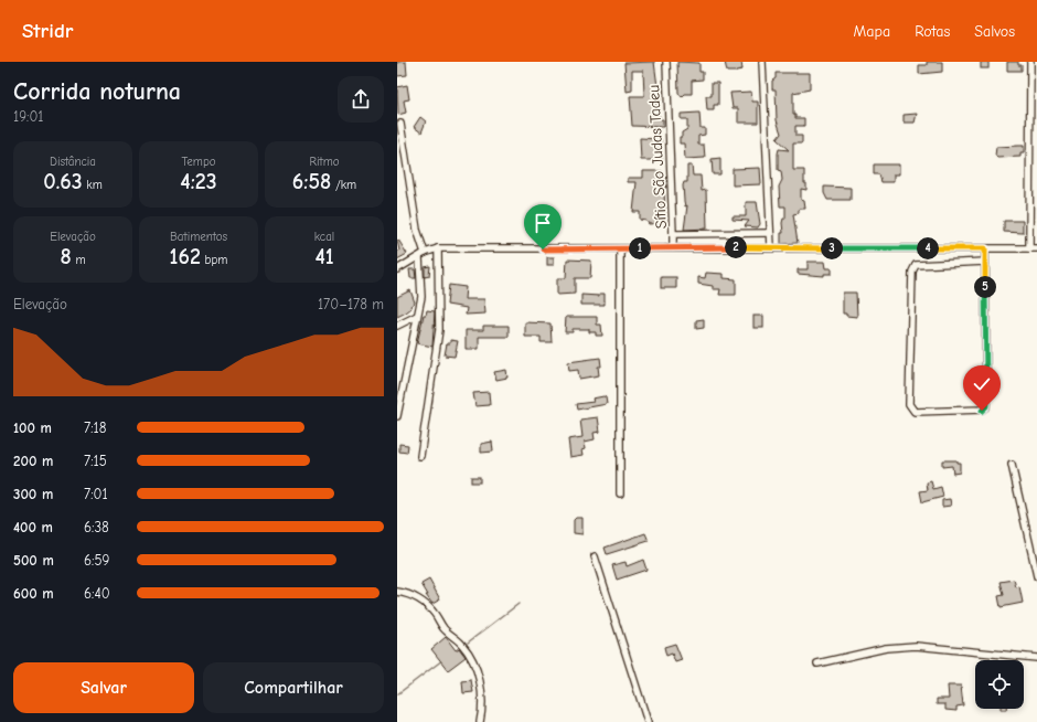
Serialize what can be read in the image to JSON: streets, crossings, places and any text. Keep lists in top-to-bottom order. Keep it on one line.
{"streets":{"street":["Sítio São Judas Tadeu"]},"page":{"header":"Stridr","nav":["Mapa","Rotas","Salvos"],"heading":["Corrida noturna","19:01"],"stats":[["Distância","0.63 km"],["Tempo","4:23"],["Ritmo","6:58 /km"],["Elevação","8 m"],["Batimentos","162 bpm"],["kcal","41"]],"pins":["2","1","3","4","5"],"chart":["Elevação","170–178 m"],"list":[{"name":"100 m","note":"7:18"},{"name":"200 m","note":"7:15"},{"name":"300 m","note":"7:01"},{"name":"400 m","note":"6:38"},{"name":"500 m","note":"6:59"},{"name":"600 m","note":"6:40"}],"buttons":["Salvar","Compartilhar"]}}
